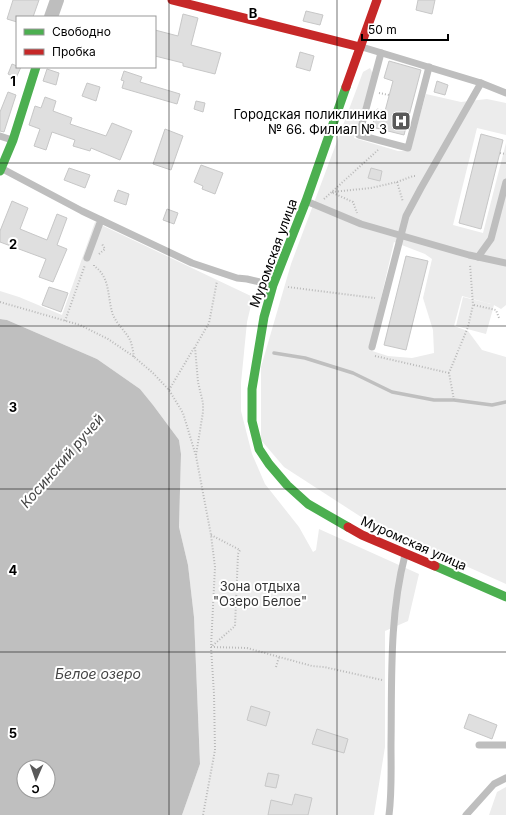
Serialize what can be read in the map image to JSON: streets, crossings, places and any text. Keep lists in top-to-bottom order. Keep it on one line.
{"streets":{"street":["Муромская улица"]},"water":["Косинский ручей","Белое озеро"],"parks":["Зона отдыха \"Озеро Белое\""],"places":{"hospital":["Городская поликлиника № 66. Филиал № 3"]},"legend":["Свободно","Пробка"],"scale_bar":"50 m","north":"bottom","grid":{"columns":["B"],"rows":["1","2","3","4","5"]}}
